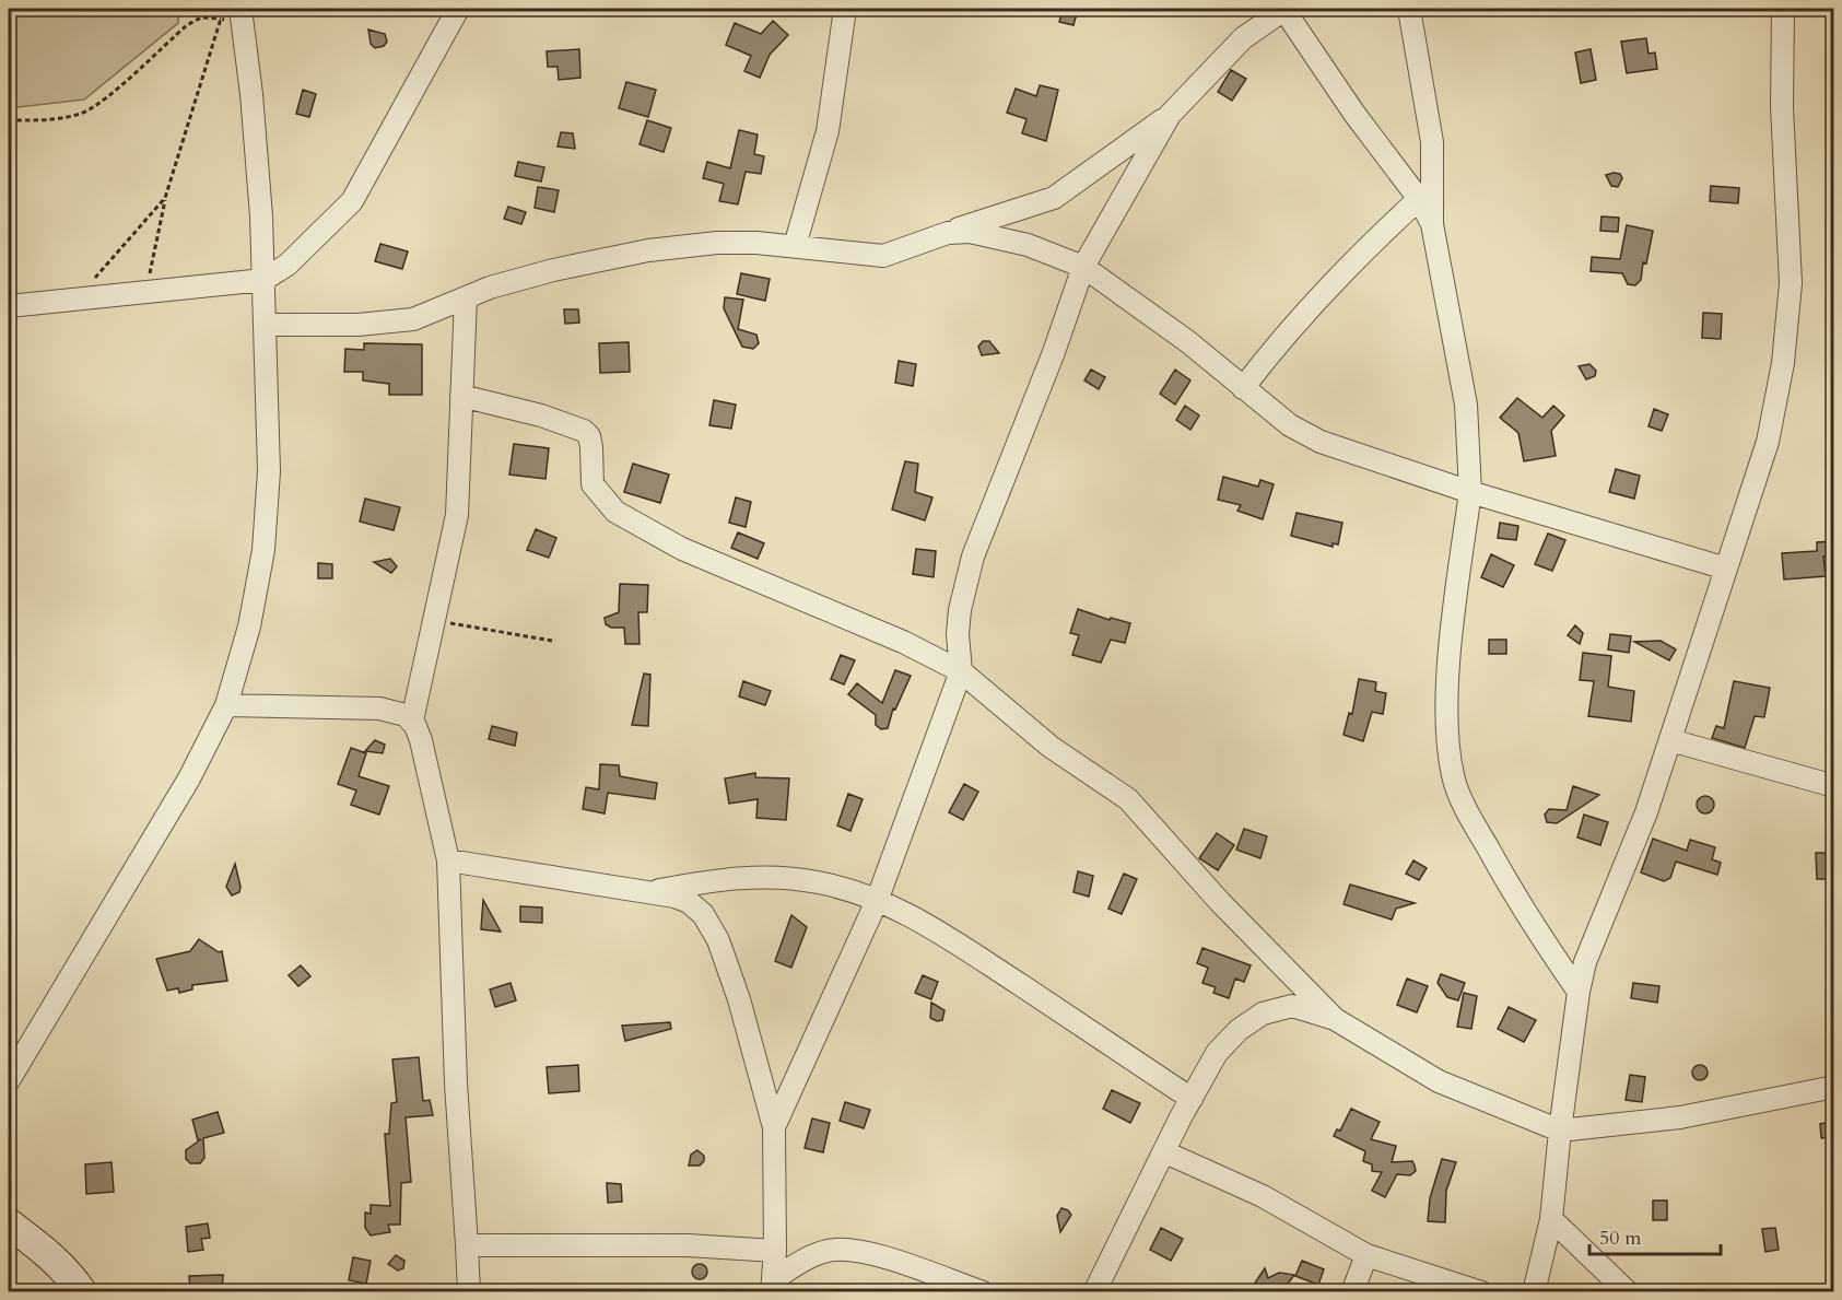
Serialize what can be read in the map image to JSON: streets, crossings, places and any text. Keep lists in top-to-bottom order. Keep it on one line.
{"scale_bar":"50 m"}
